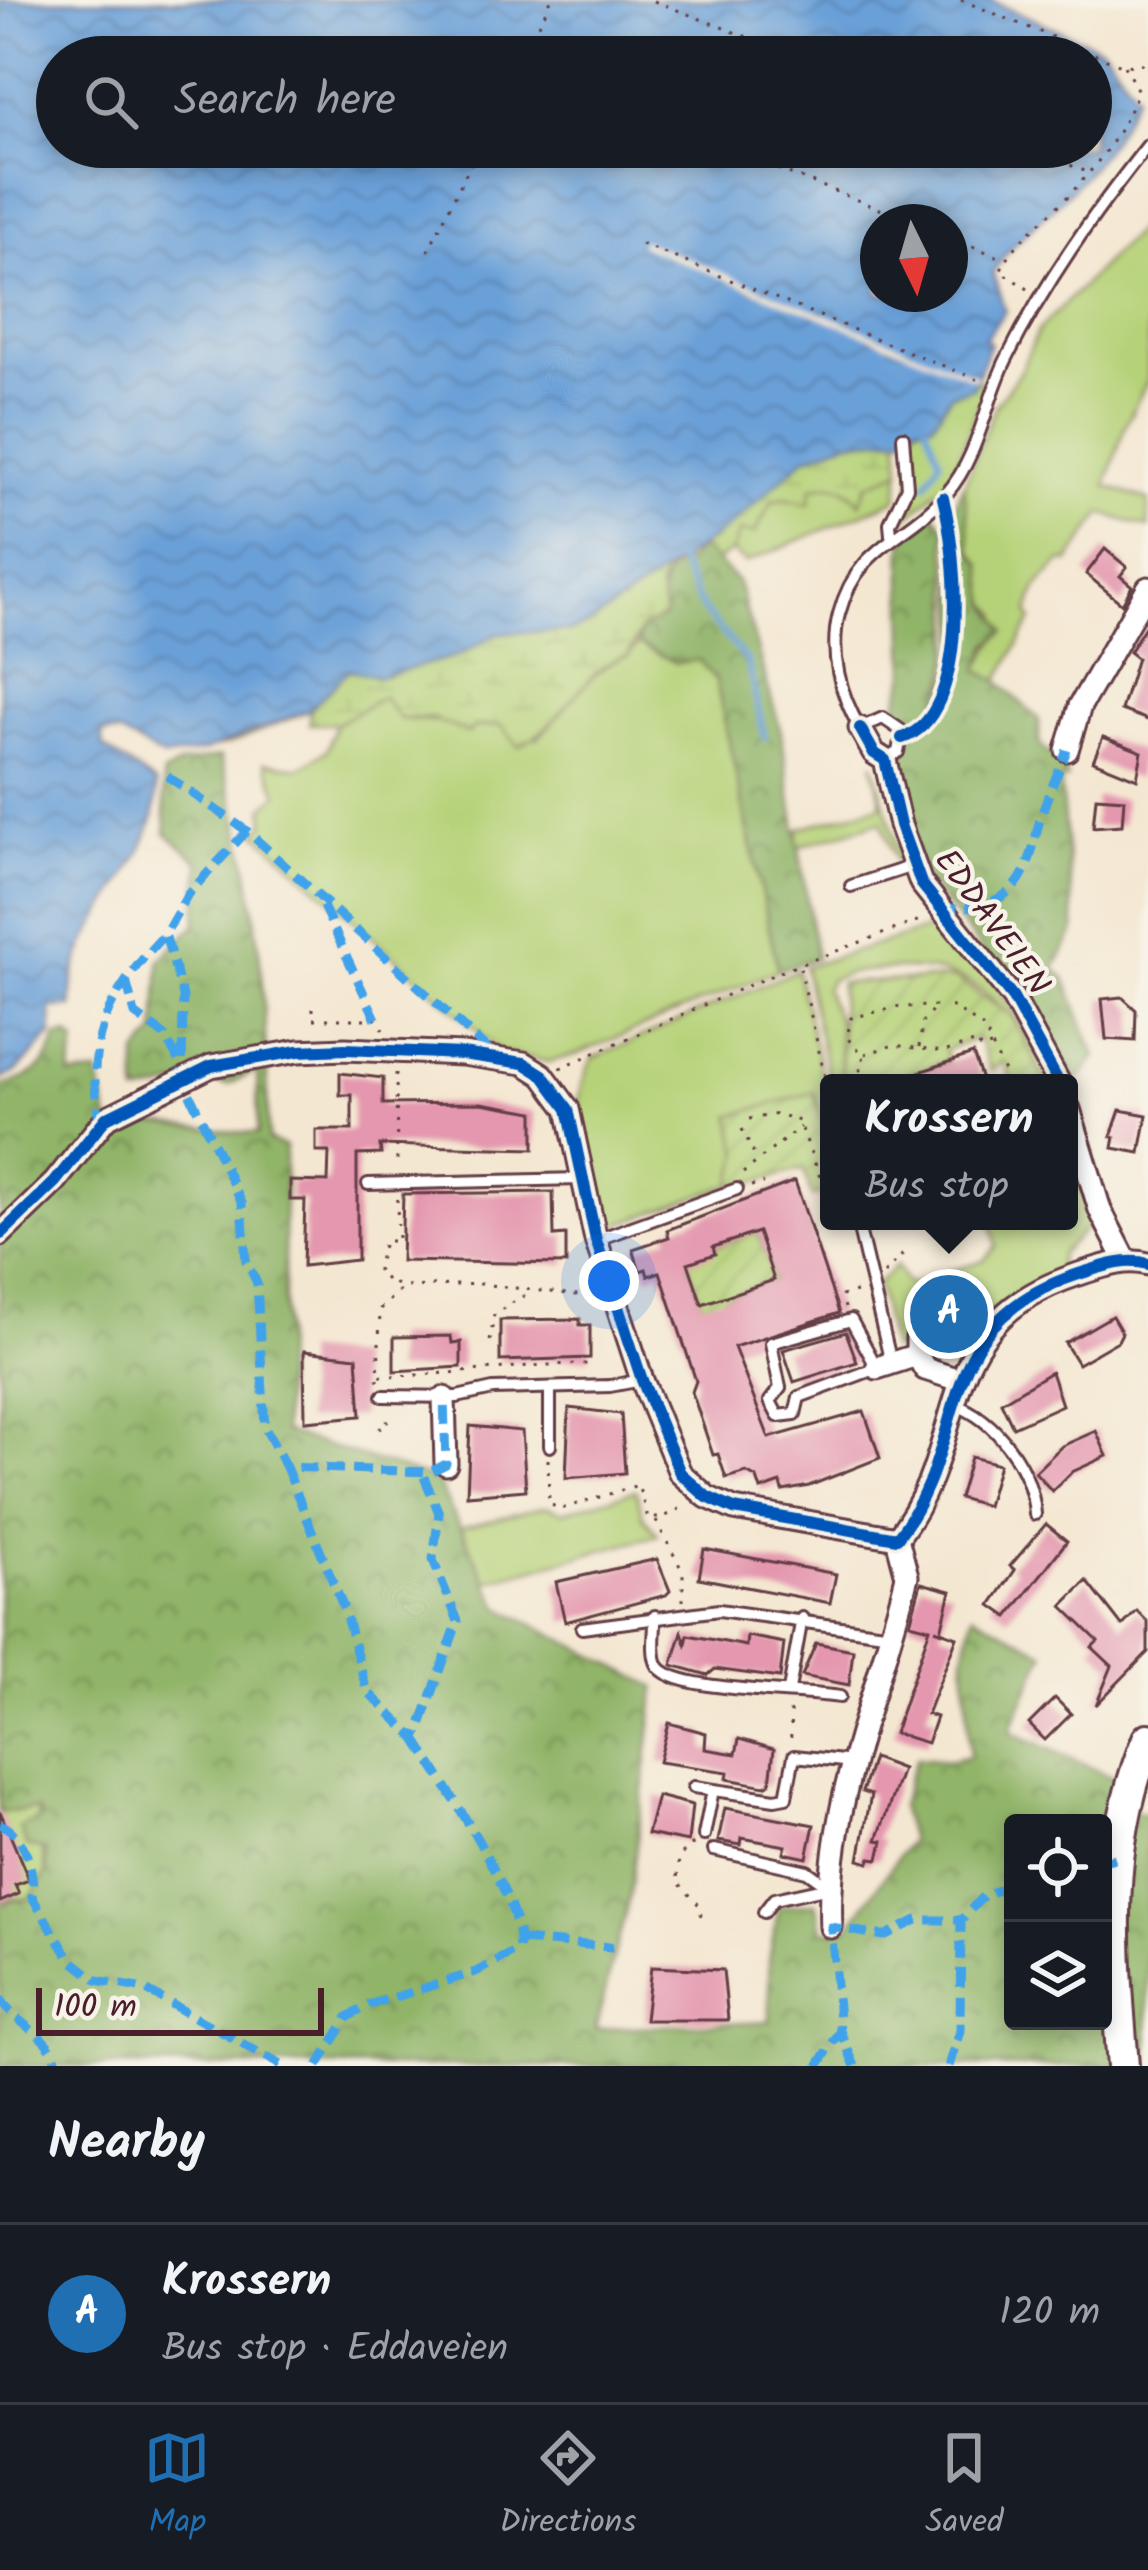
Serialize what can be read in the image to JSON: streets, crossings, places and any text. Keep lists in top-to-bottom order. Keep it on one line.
{"streets":{"street":["EDDAVEIEN"]},"scale_bar":"100 m","north":"bottom","page":{"search":"Search here","popup":["Krossern","Bus stop"],"pins":"A","scale":"100 m","heading":"Nearby","list":[{"mark":"A","name":"Krossern","note":"Bus stop · Eddaveien","value":"120 m"}],"nav":["Map","Directions","Saved"]}}
